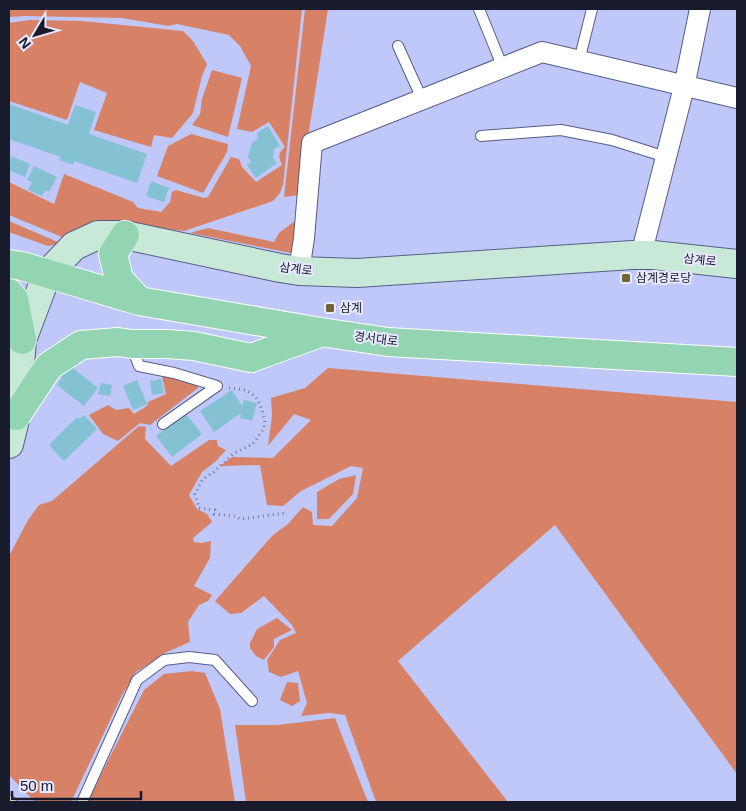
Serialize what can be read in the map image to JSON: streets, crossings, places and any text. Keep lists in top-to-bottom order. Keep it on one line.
{"streets":{"main road":["경서대로"],"street":["삼계로"]},"crossings":[["삼계로","경서대로"]],"places":{"transit":["삼계경로당","삼계"]},"scale_bar":"50 m","north":"bottom left"}
